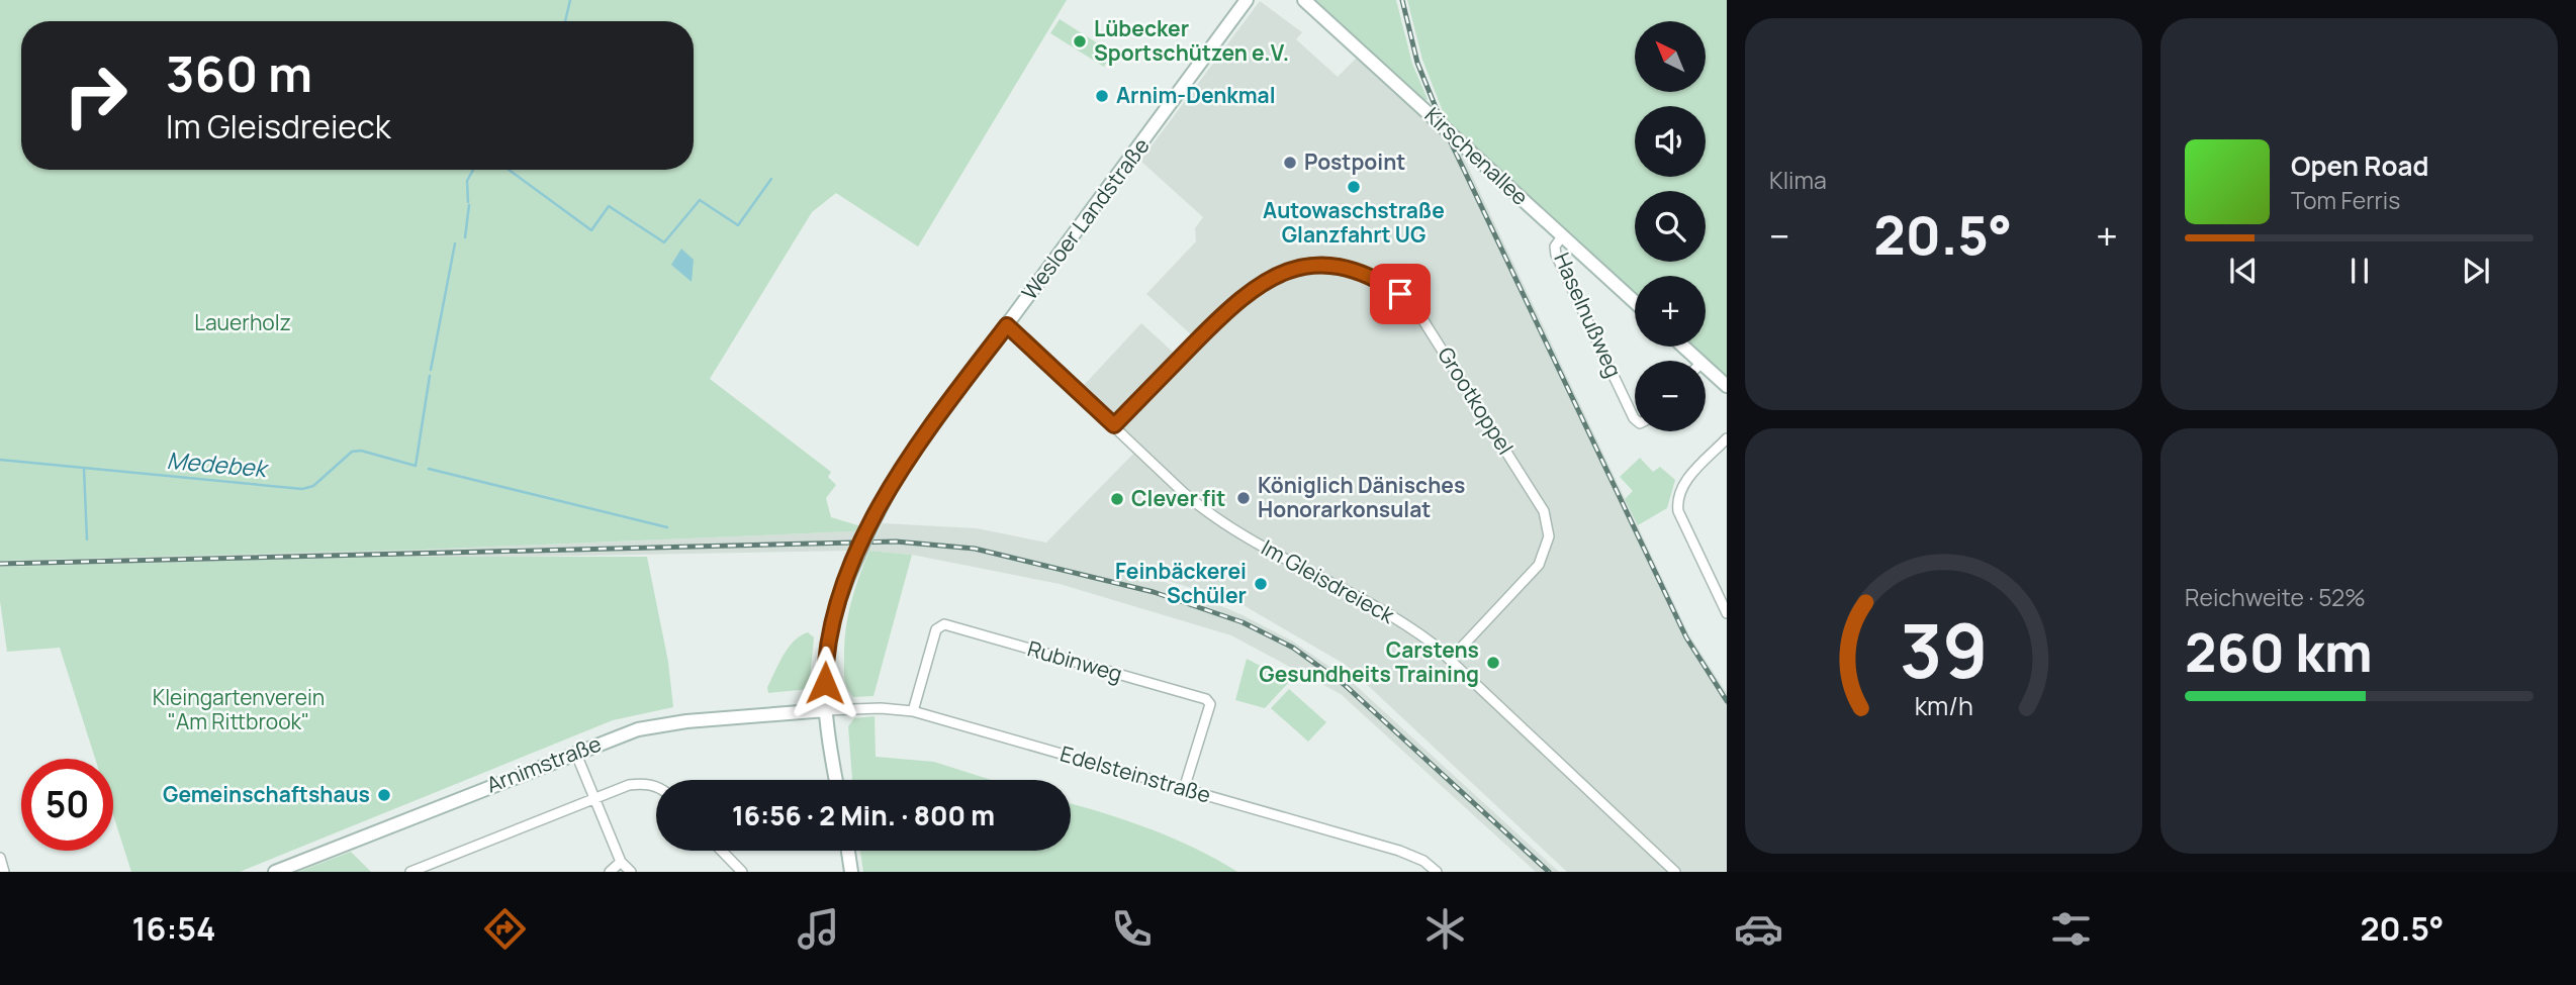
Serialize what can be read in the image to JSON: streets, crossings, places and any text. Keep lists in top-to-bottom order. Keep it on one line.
{"streets":{"main road":["Kirschenallee","Wesloer Landstraße","Arnimstraße"],"street":["Haselnußweg","Grootkoppel","Im Gleisdreieck","Rubinweg","Edelsteinstraße"]},"crossings":[["Kirschenallee","Haselnußweg"],["Wesloer Landstraße","Im Gleisdreieck"],["Wesloer Landstraße","Arnimstraße"],["Wesloer Landstraße","Edelsteinstraße"],["Grootkoppel","Im Gleisdreieck"],["Rubinweg","Edelsteinstraße"],["Arnimstraße","Edelsteinstraße"]],"water":["Medebek"],"parks":["Lauerholz","Kleingartenverein \"Am Rittbrook\""],"places":["Lübecker Sportschützen e.V.","Arnim-Denkmal","Postpoint","Autowaschstraße Glanzfahrt UG","Königlich Dänisches Honorarkonsulat","Clever fit","Feinbäckerei Schüler","Carstens Gesundheits Training","Gemeinschaftshaus"],"north":"top left","page":{"tile":["Klima",["Reichweite · 52%","260 km"]],"map_buttons":["+","−"],"turn":["360 m","Im Gleisdreieck"],"song":["Open Road","Tom Ferris"],"heat":["−","20.5°","+"],"limit":"50","trip":"16:56 · 2 Min. · 800 m","tabs":["16:54","20.5°"],"gauge":["39","km/h"]}}
